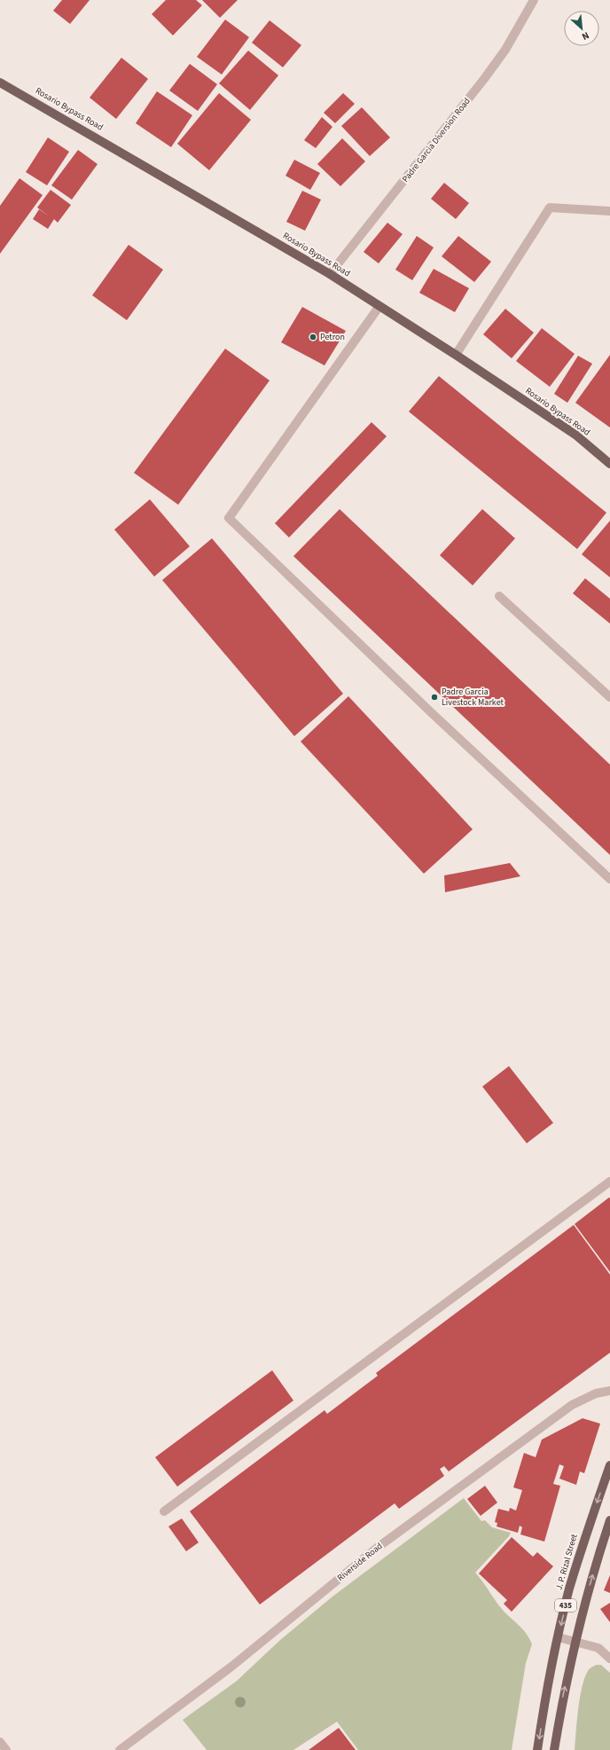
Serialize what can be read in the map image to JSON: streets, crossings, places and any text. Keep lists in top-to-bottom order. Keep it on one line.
{"streets":{"main road":["Rosario Bypass Road","J. P. Rizal Street","435"],"street":["Padre Garcia Diversion Road","Riverside Road"]},"crossings":[["Rosario Bypass Road","Padre Garcia Diversion Road"]],"places":["Petron","Padre Garcia Livestock Market"],"north":"bottom right"}
